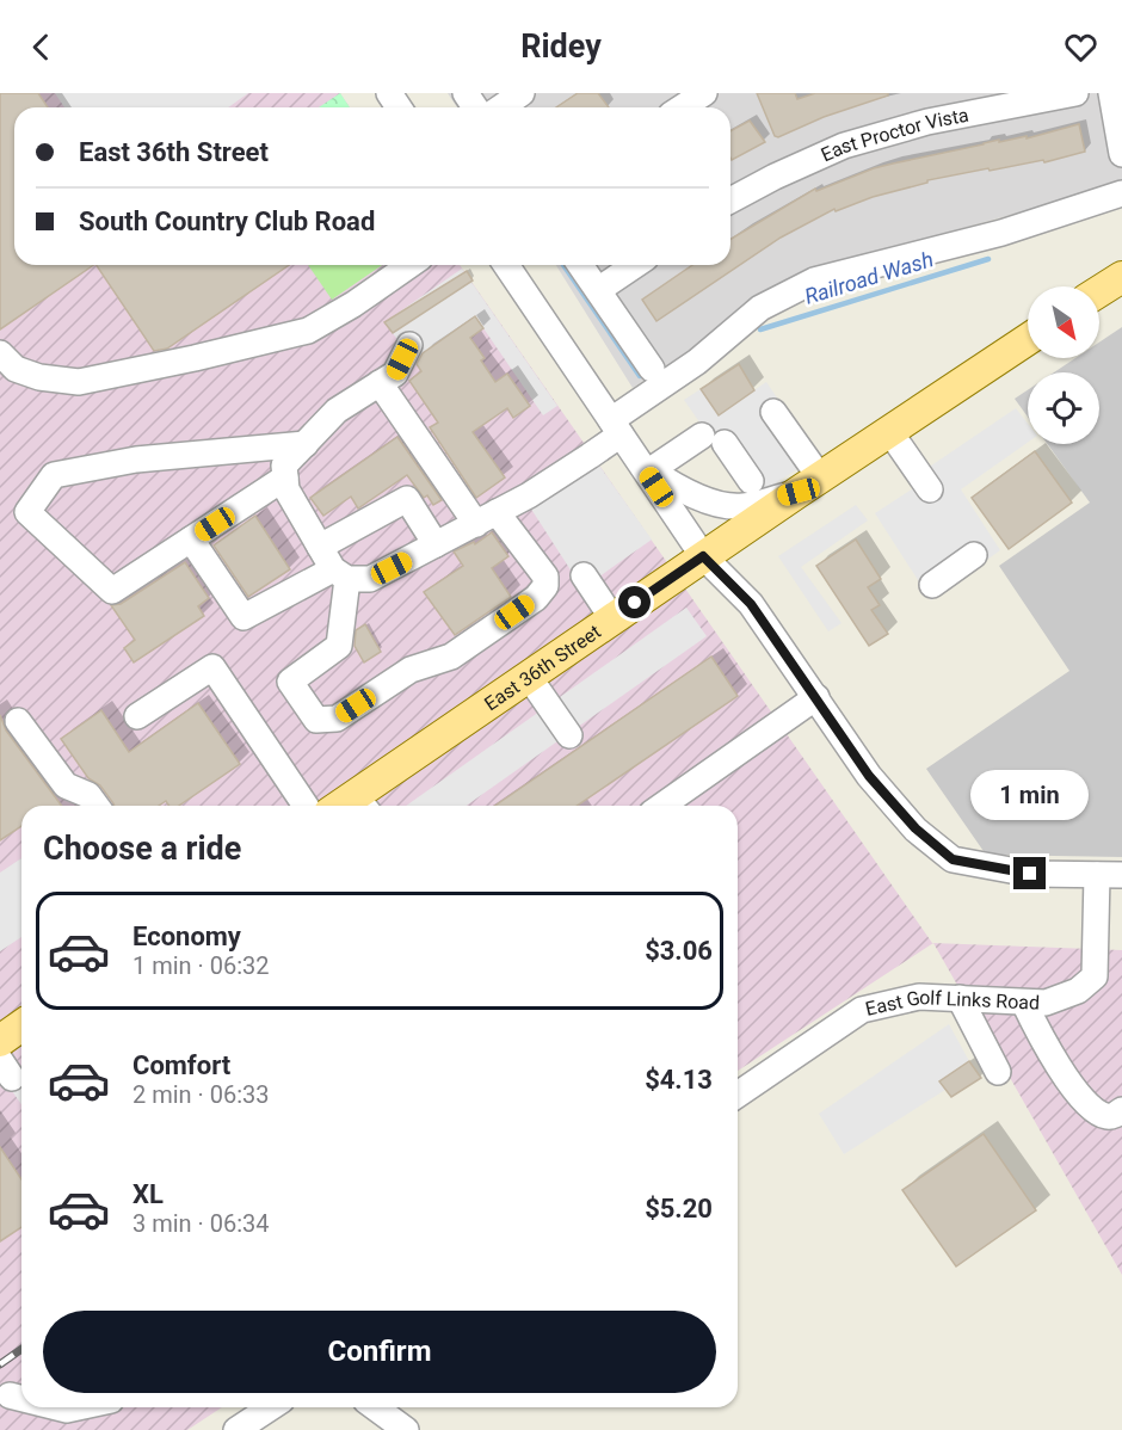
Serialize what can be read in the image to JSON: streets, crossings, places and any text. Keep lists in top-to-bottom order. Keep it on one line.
{"streets":{"main road":["East 36th Street"],"street":["East Proctor Vista","East Golf Links Road"]},"water":["Railroad Wash"],"north":"bottom right","page":{"header":"Ridey","banner":["East 36th Street","South Country Club Road"],"bubble":"1 min","heading":"Choose a ride","list":[{"name":"Economy","note":"1 min · 06:32","value":"$3.06"},{"name":"Comfort","note":"2 min · 06:33","value":"$4.13"},{"name":"XL","note":"3 min · 06:34","value":"$5.20"}],"buttons":"Confirm"}}
